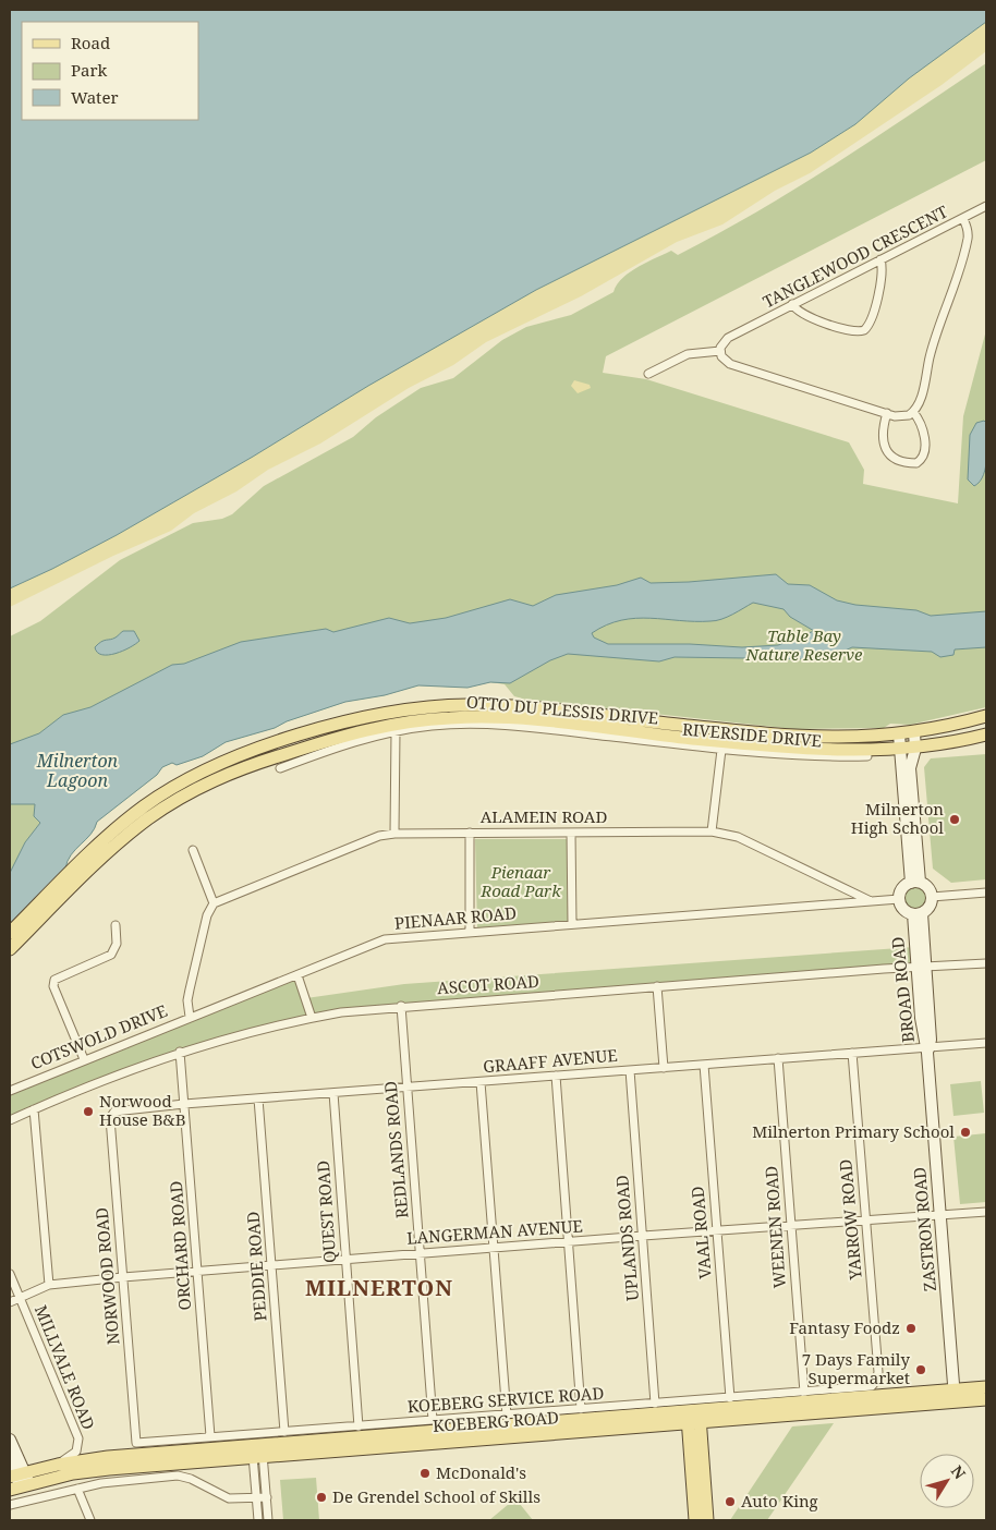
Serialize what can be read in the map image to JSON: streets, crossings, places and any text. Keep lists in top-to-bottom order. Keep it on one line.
{"streets":{"main road":["OTTO DU PLESSIS DRIVE","KOEBERG ROAD"],"street":["TANGLEWOOD CRESCENT","RIVERSIDE DRIVE","ALAMEIN ROAD","PIENAAR ROAD","ASCOT ROAD","BROAD ROAD","COTSWOLD DRIVE","GRAAFF AVENUE","REDLANDS ROAD","QUEST ROAD","YARROW ROAD","WEENEN ROAD","ZASTRON ROAD","LANGERMAN AVENUE","VAAL ROAD","UPLANDS ROAD","ORCHARD ROAD","PEDDIE ROAD","NORWOOD ROAD","MILLVALE ROAD","KOEBERG SERVICE ROAD"]},"crossings":[["ALAMEIN ROAD","PIENAAR ROAD"],["ALAMEIN ROAD","COTSWOLD DRIVE"],["PIENAAR ROAD","BROAD ROAD"],["PIENAAR ROAD","COTSWOLD DRIVE"],["ASCOT ROAD","BROAD ROAD"],["ASCOT ROAD","REDLANDS ROAD"],["ASCOT ROAD","ORCHARD ROAD"],["BROAD ROAD","GRAAFF AVENUE"],["BROAD ROAD","ZASTRON ROAD"],["GRAAFF AVENUE","REDLANDS ROAD"],["GRAAFF AVENUE","QUEST ROAD"],["GRAAFF AVENUE","YARROW ROAD"],["GRAAFF AVENUE","WEENEN ROAD"],["GRAAFF AVENUE","ZASTRON ROAD"],["GRAAFF AVENUE","VAAL ROAD"],["GRAAFF AVENUE","UPLANDS ROAD"],["GRAAFF AVENUE","ORCHARD ROAD"],["GRAAFF AVENUE","PEDDIE ROAD"],["GRAAFF AVENUE","NORWOOD ROAD"],["REDLANDS ROAD","LANGERMAN AVENUE"],["REDLANDS ROAD","KOEBERG SERVICE ROAD"],["QUEST ROAD","LANGERMAN AVENUE"],["QUEST ROAD","KOEBERG SERVICE ROAD"],["YARROW ROAD","LANGERMAN AVENUE"],["YARROW ROAD","KOEBERG SERVICE ROAD"],["WEENEN ROAD","LANGERMAN AVENUE"],["WEENEN ROAD","KOEBERG SERVICE ROAD"],["ZASTRON ROAD","LANGERMAN AVENUE"],["ZASTRON ROAD","KOEBERG ROAD"],["LANGERMAN AVENUE","VAAL ROAD"],["LANGERMAN AVENUE","UPLANDS ROAD"],["LANGERMAN AVENUE","ORCHARD ROAD"],["LANGERMAN AVENUE","PEDDIE ROAD"],["LANGERMAN AVENUE","NORWOOD ROAD"],["LANGERMAN AVENUE","MILLVALE ROAD"],["VAAL ROAD","KOEBERG SERVICE ROAD"],["UPLANDS ROAD","KOEBERG SERVICE ROAD"],["ORCHARD ROAD","KOEBERG SERVICE ROAD"],["PEDDIE ROAD","KOEBERG SERVICE ROAD"],["NORWOOD ROAD","KOEBERG SERVICE ROAD"],["MILLVALE ROAD","KOEBERG ROAD"]],"districts":["MILNERTON"],"water":["Milnerton Lagoon"],"parks":["Table Bay Nature Reserve","Pienaar Road Park"],"places":["Milnerton High School","Norwood House B&B","Milnerton Primary School","Fantasy Foodz","7 Days Family Supermarket","McDonald's","De Grendel School of Skills","Auto King"],"legend":["Road","Park","Water"],"north":"top right"}
